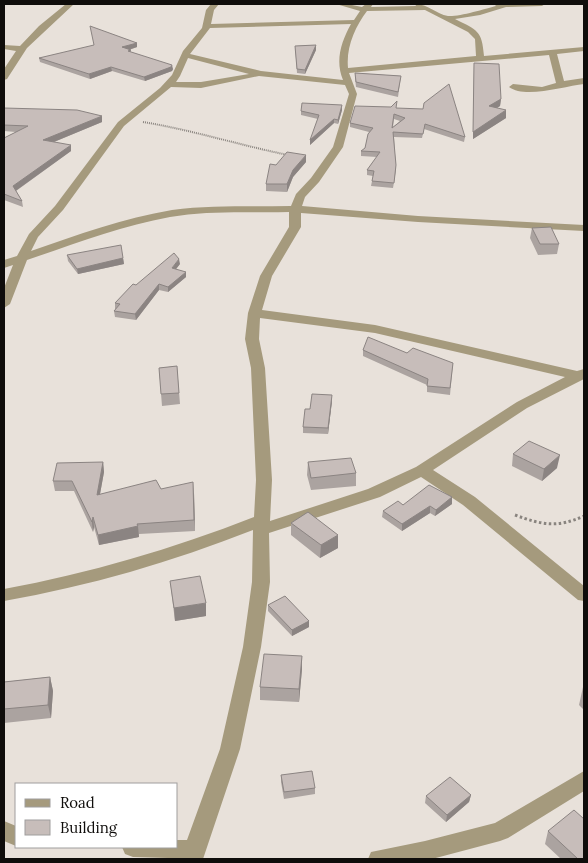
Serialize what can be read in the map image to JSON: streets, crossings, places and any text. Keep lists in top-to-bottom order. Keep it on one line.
{"legend":["Road","Building"]}
